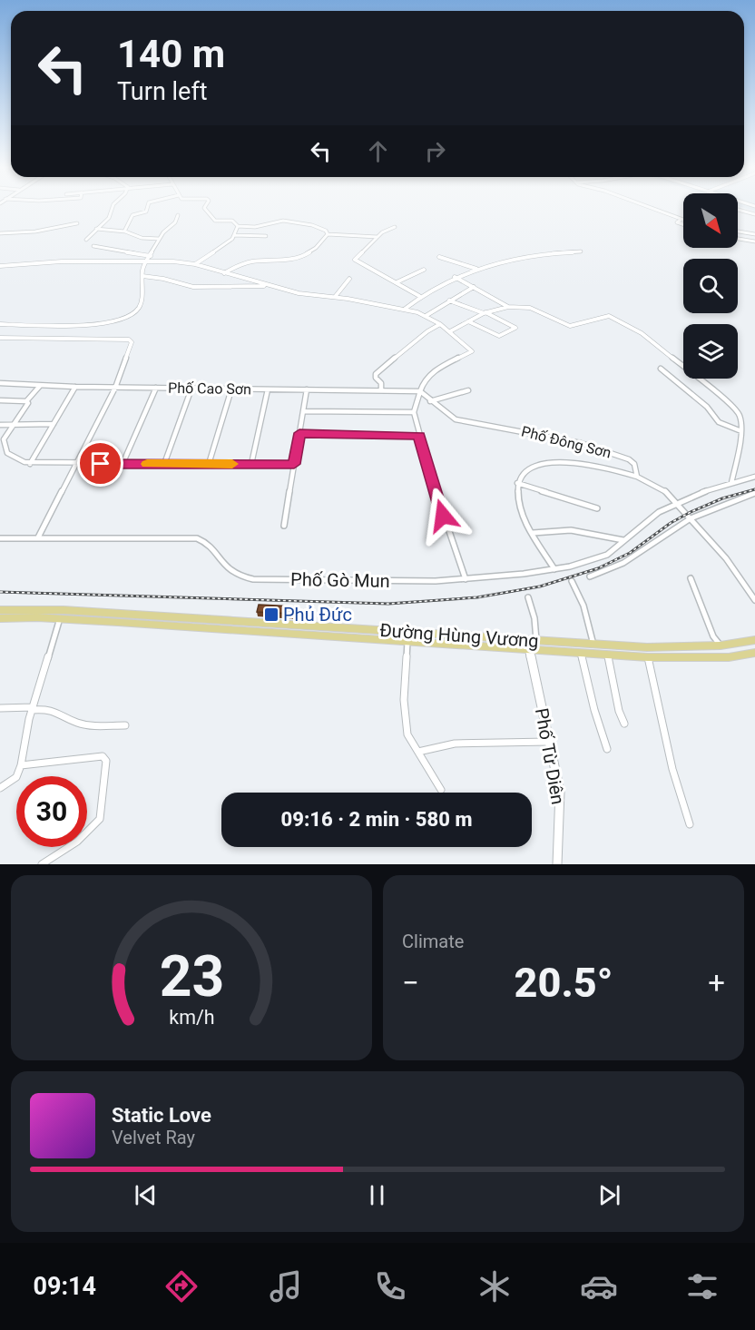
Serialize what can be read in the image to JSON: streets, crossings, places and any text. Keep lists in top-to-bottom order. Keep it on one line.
{"streets":{"highway":["Đường Hùng Vương"],"street":["Phố Cao Sơn","Phố Đông Sơn","Phố Gò Mun","Phố Từ Diên"]},"crossings":[["Phố Cao Sơn","Phố Đông Sơn"],["Phố Đông Sơn","Phố Gò Mun"],["Đường Hùng Vương","Phố Từ Diên"]],"places":{"transit":["Phủ Đức"]},"north":"bottom right","page":{"turn":["140 m","Turn left"],"limit":"30","trip":"09:16 · 2 min · 580 m","tile":"Climate","heat":["−","20.5°","+"],"song":["Static Love","Velvet Ray"],"tabs":"09:14","gauge":["23","km/h"]}}
